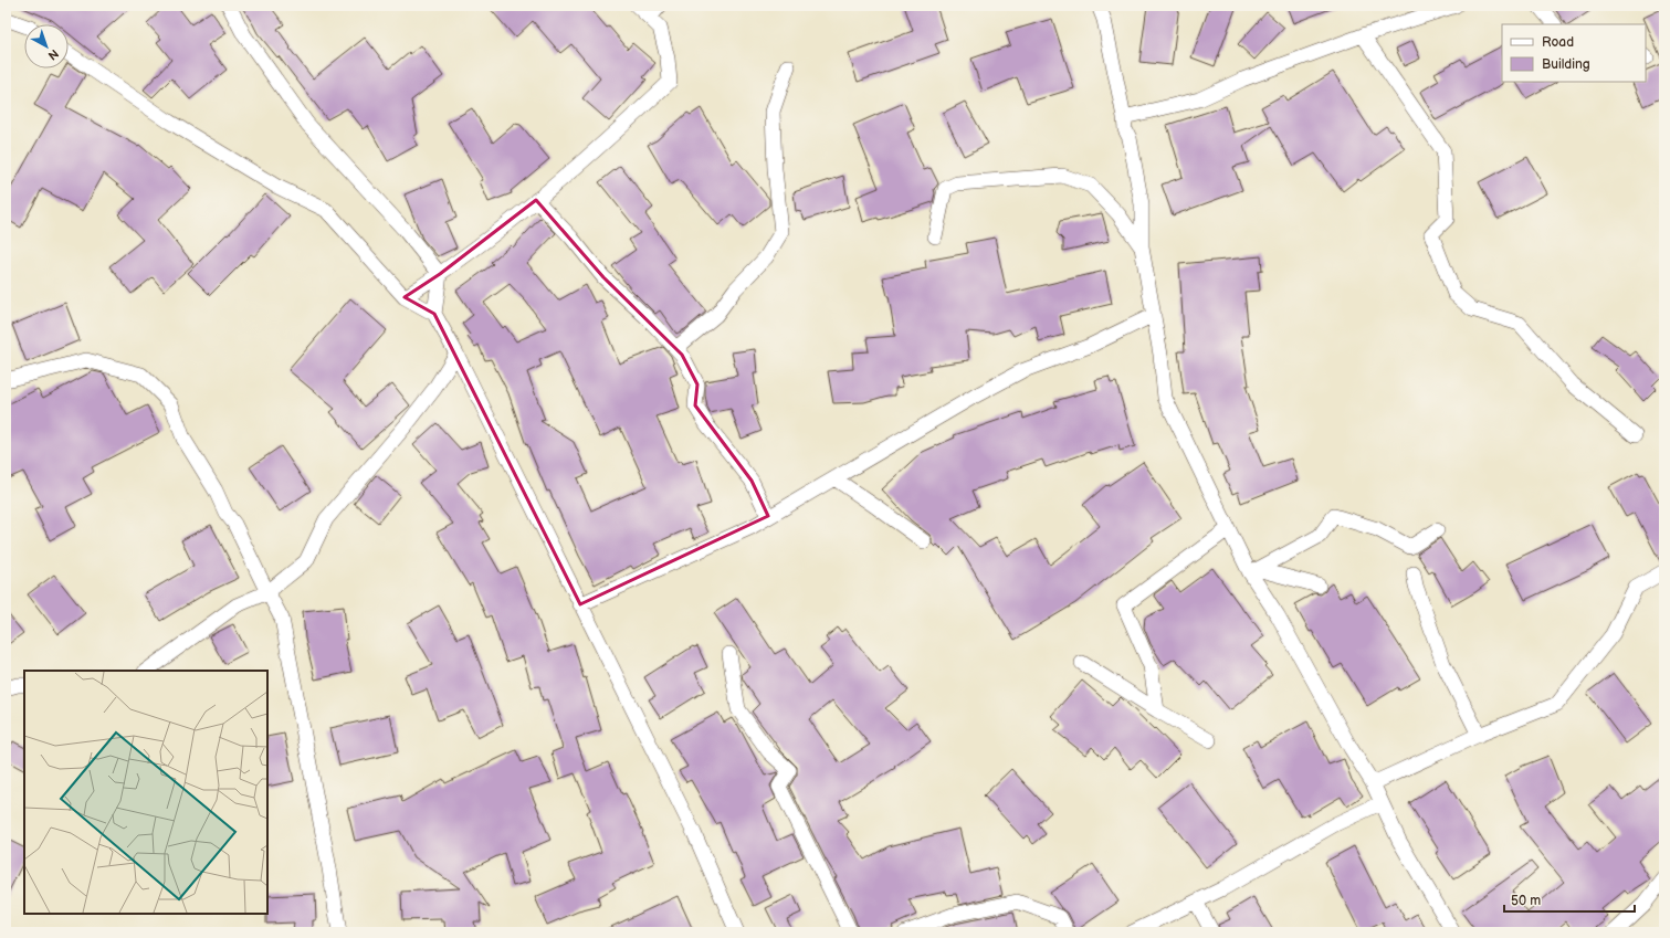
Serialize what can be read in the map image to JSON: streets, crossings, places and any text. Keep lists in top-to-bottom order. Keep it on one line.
{"legend":["Road","Building"],"scale_bar":"50 m","north":"bottom right"}
